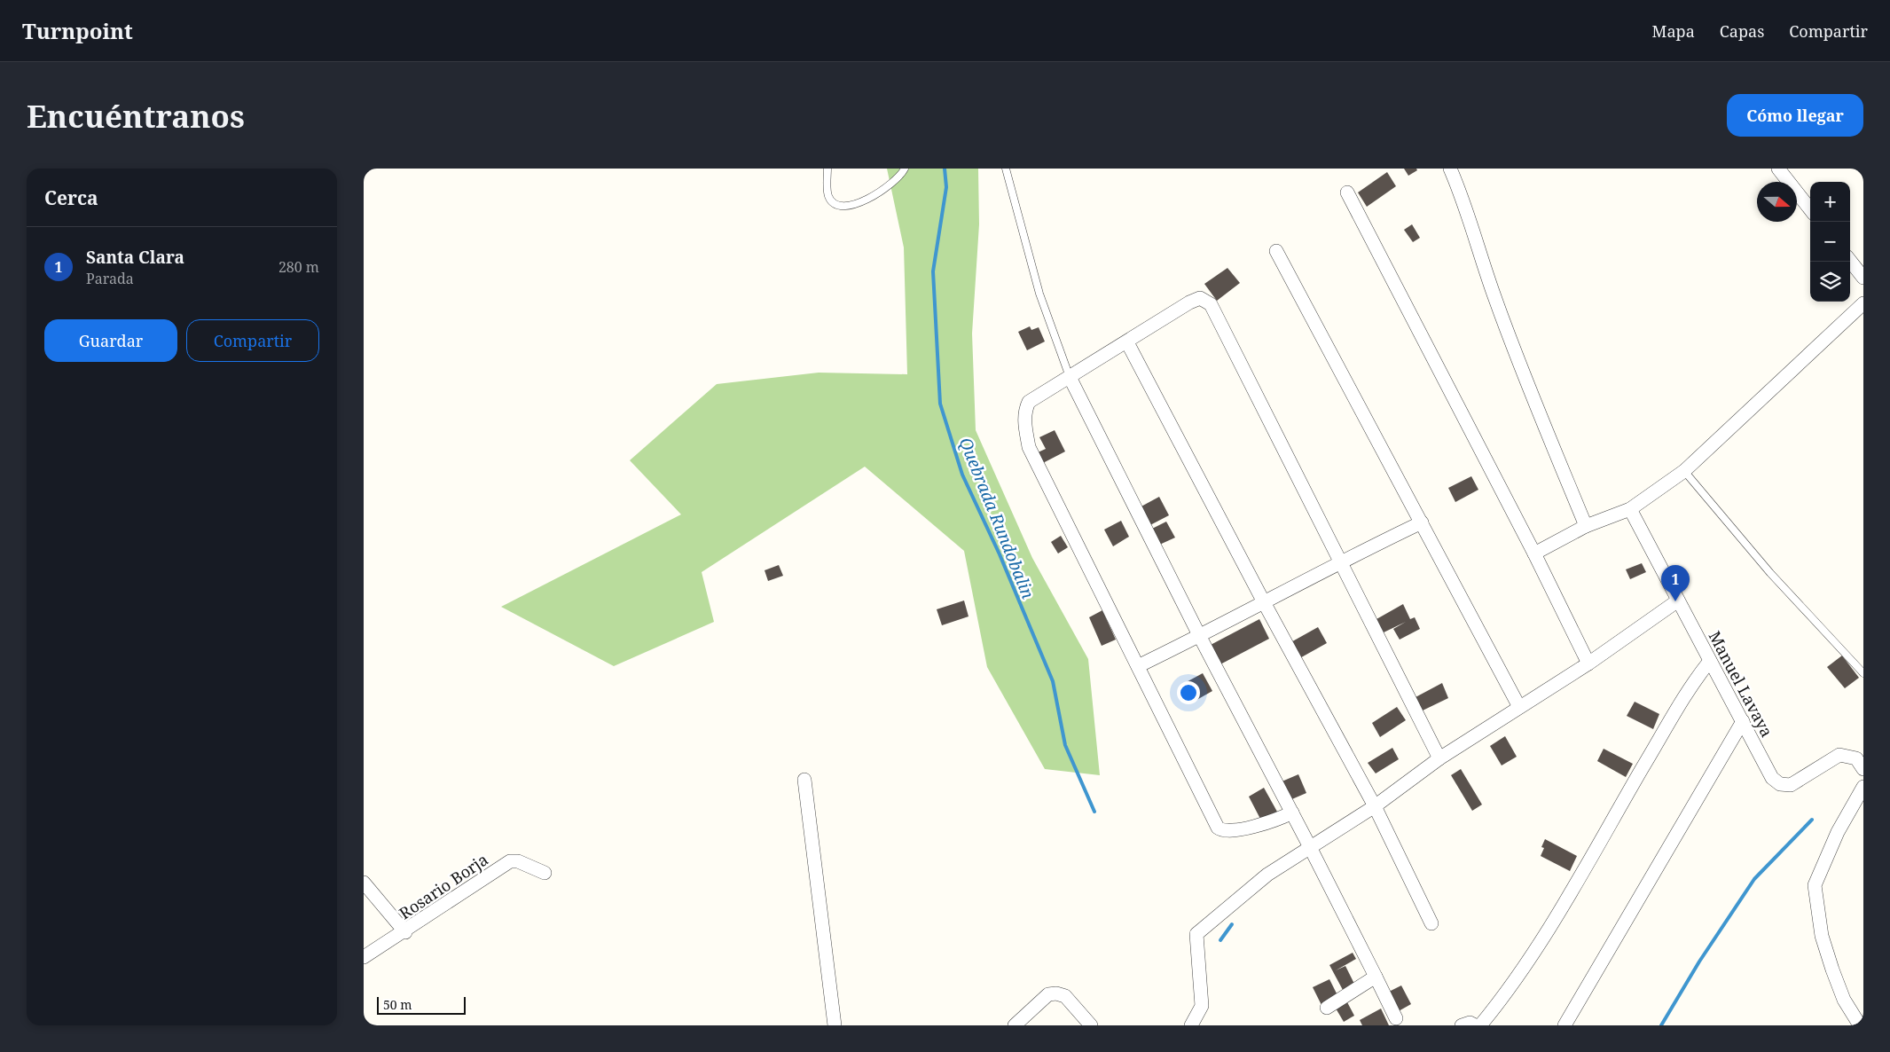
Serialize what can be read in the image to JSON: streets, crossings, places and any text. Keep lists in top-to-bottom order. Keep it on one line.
{"streets":{"street":["Manuel Lavaya","Rosario Borja"]},"water":["Quebrada Rundobalin"],"scale_bar":"50 m","north":"right","page":{"header":"Turnpoint","nav":["Mapa","Capas","Compartir"],"buttons":["Cómo llegar",["Guardar","Compartir"]],"title":"Encuéntranos","heading":"Cerca","map_buttons":["+","−"],"list":[{"mark":"1","name":"Santa Clara","note":"Parada","value":"280 m"}],"pins":"1","scale":"50 m"}}
